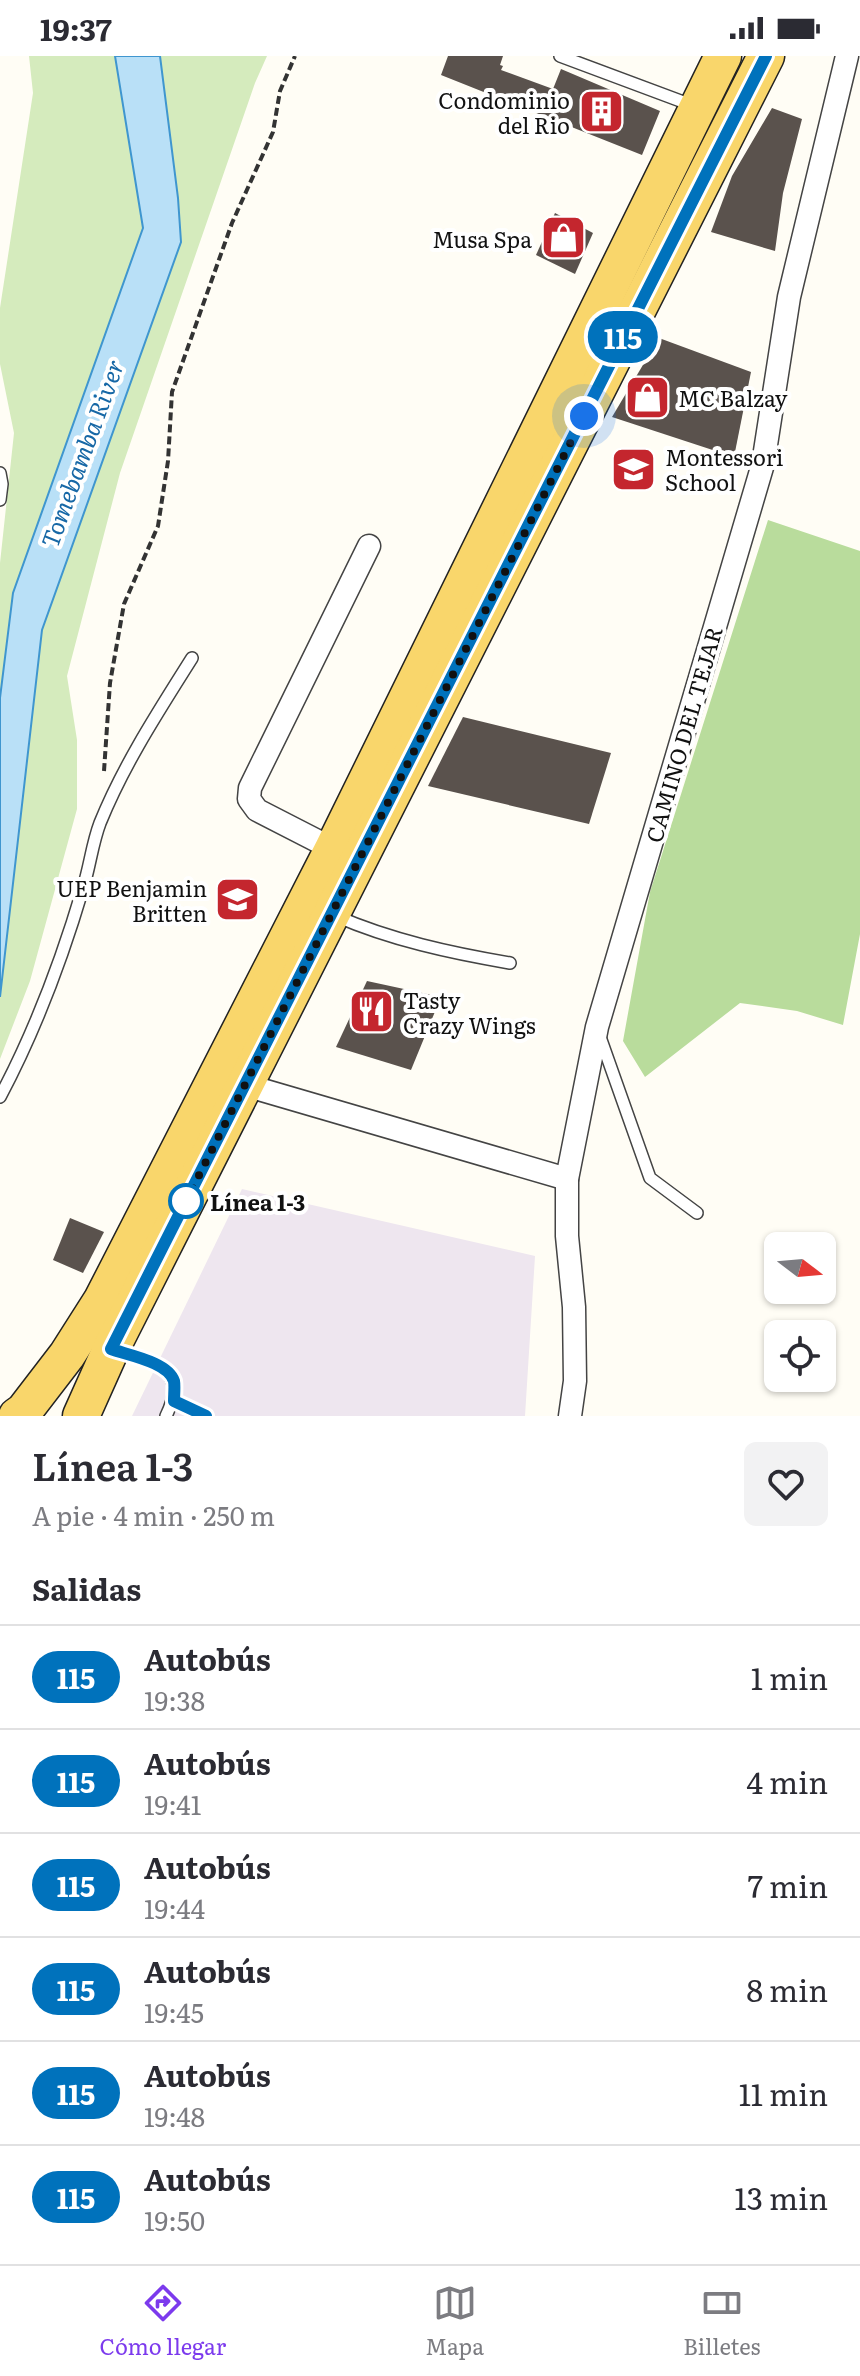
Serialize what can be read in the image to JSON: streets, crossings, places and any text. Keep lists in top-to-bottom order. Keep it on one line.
{"streets":{"street":["CAMINO DEL TEJAR"]},"water":["Tomebamba River"],"places":{"building":["Condominio del Rio"],"shop":["Musa Spa","MC Balzay"],"school or university":["Montessori School","UEP Benjamin Britten"],"restaurant":["Tasty Crazy Wings"],"other":["Línea 1-3"]},"lines":["bus line 115"],"north":"right","page":{"status":"19:37","on_map":"115","heading":[["Línea 1-3","A pie · 4 min · 250 m"],"Salidas"],"list":[{"mark":"115","name":"Autobús","note":"19:38","value":"1 min"},{"mark":"115","name":"Autobús","note":"19:41","value":"4 min"},{"mark":"115","name":"Autobús","note":"19:44","value":"7 min"},{"mark":"115","name":"Autobús","note":"19:45","value":"8 min"},{"mark":"115","name":"Autobús","note":"19:48","value":"11 min"},{"mark":"115","name":"Autobús","note":"19:50","value":"13 min"}],"tabs":["Cómo llegar","Mapa","Billetes"]}}
